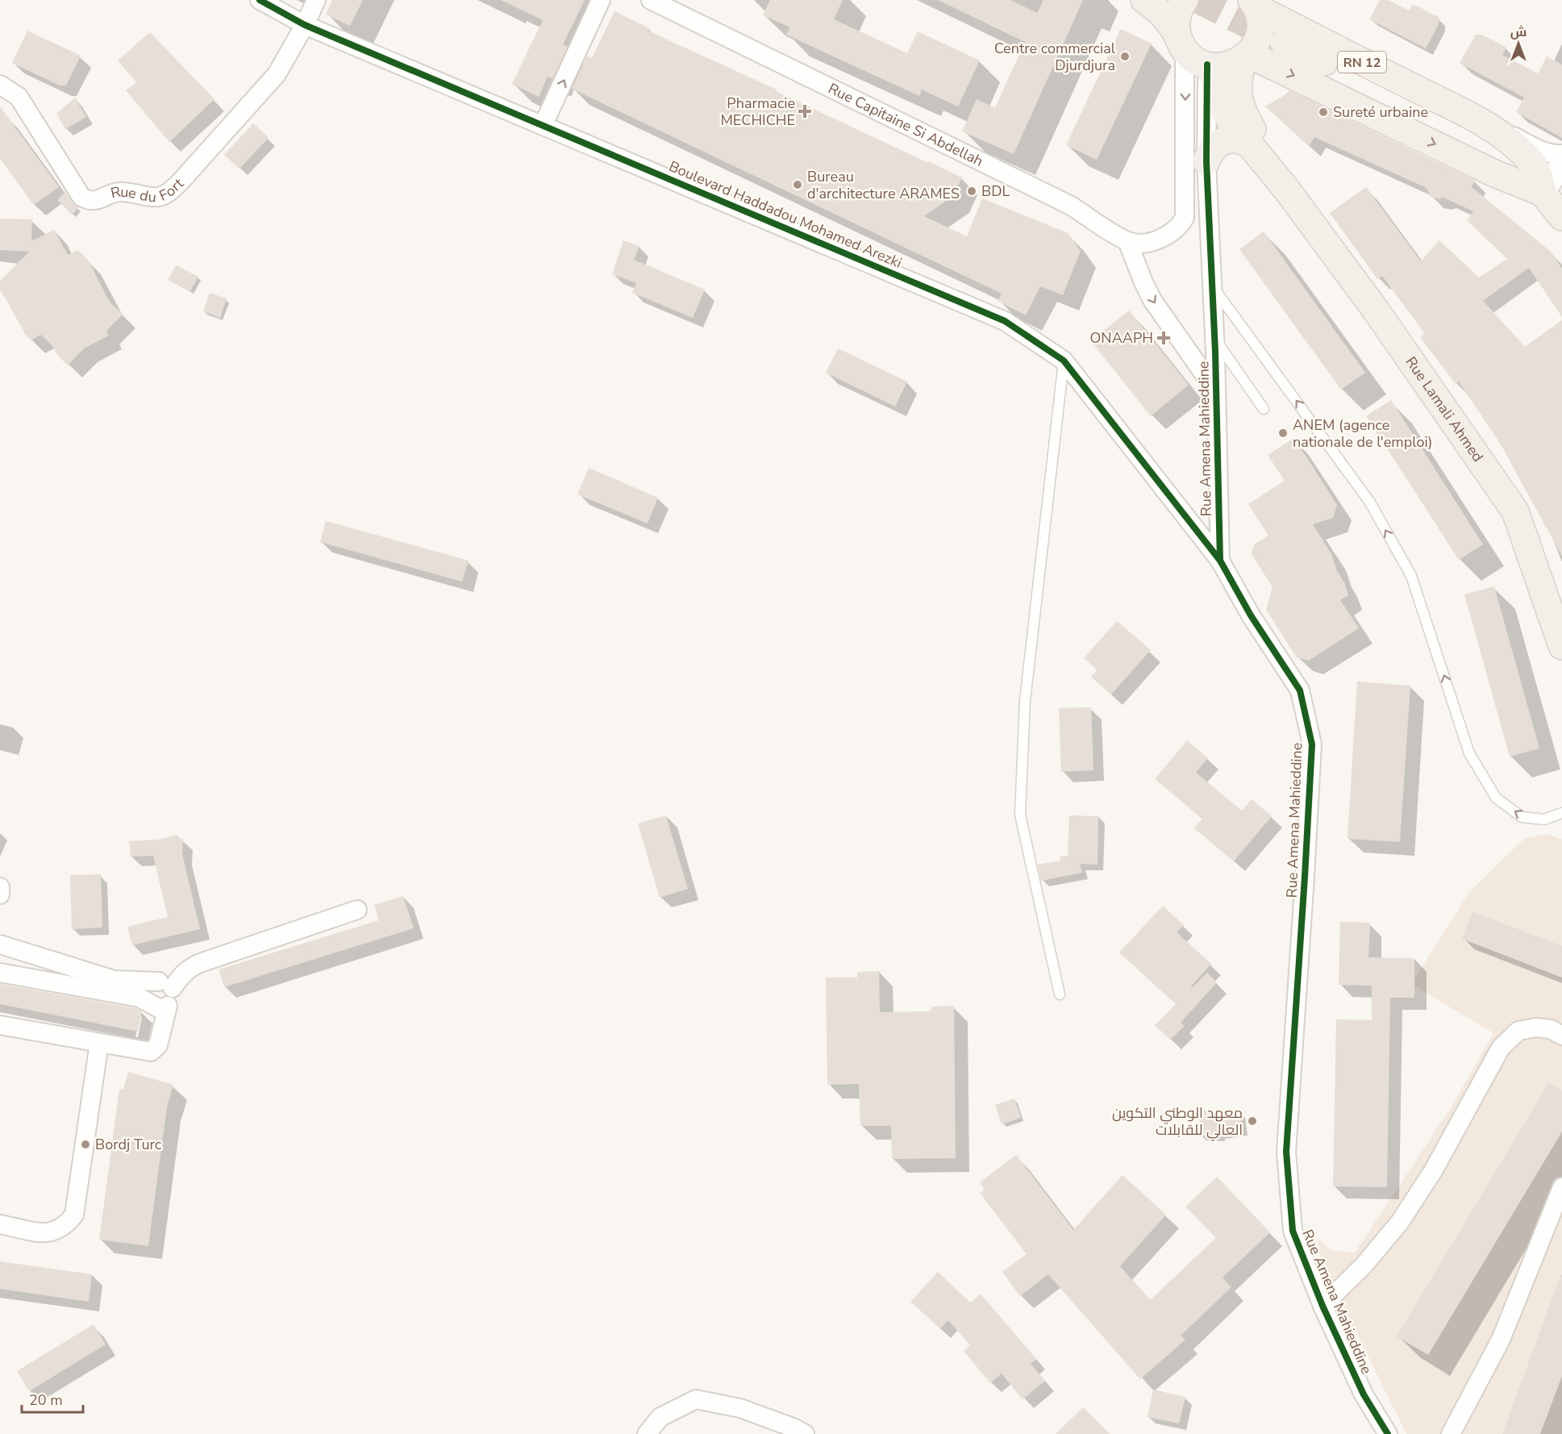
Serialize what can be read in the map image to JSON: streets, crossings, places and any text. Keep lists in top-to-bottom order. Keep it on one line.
{"streets":{"main road":["RN 12","Rue Lamali Ahmed"],"street":["Rue Capitaine Si Abdellah","Rue du Fort","Boulevard Haddadou Mohamed Arezki","Rue Amena Mahieddine"]},"crossings":[["RN 12","Rue Lamali Ahmed"],["Rue du Fort","Boulevard Haddadou Mohamed Arezki"],["Boulevard Haddadou Mohamed Arezki","Rue Amena Mahieddine"],["Rue Lamali Ahmed","Rue Amena Mahieddine"]],"places":{"other":["Centre commercial Djurdjura","Sureté urbaine","Bureau d'architecture ARAMES","BDL","ANEM (agence nationale de l'emploi)","معهد الوطني التكوين العالي للقابلات","Bordj Turc"],"health":["Pharmacie MECHICHE","ONAAPH"]},"scale_bar":"20 m","north":"top"}
